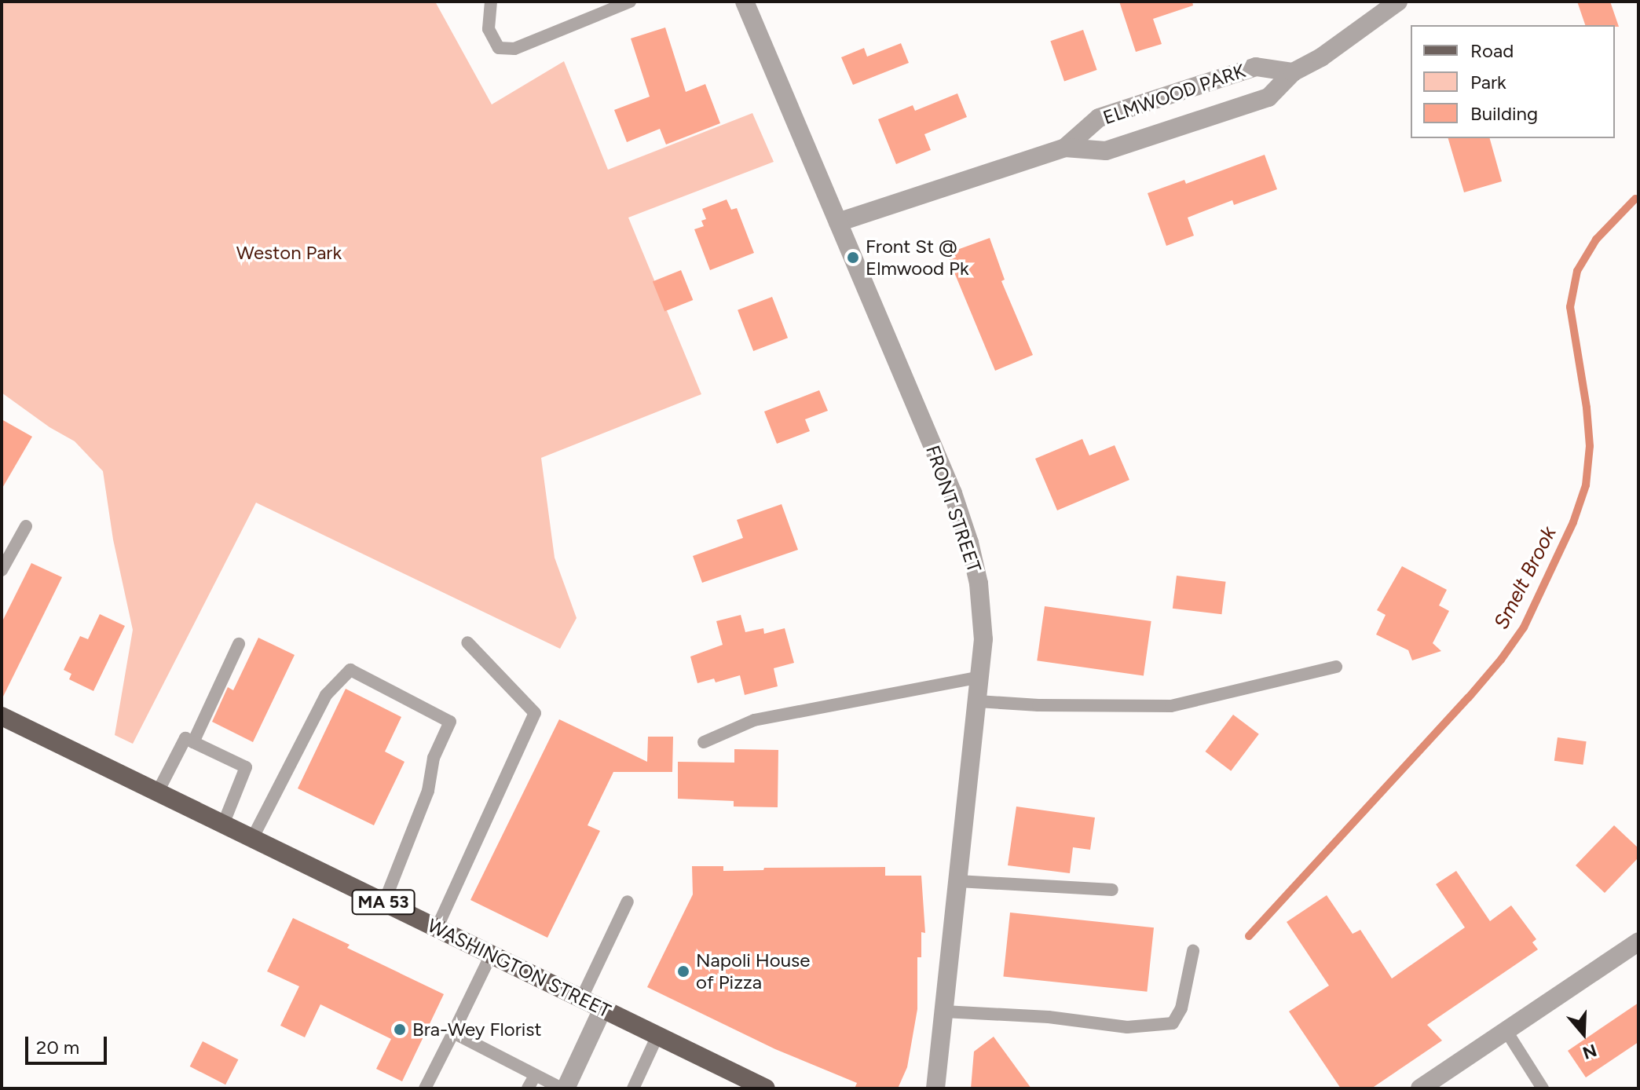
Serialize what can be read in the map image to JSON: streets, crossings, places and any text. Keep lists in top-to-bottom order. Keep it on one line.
{"streets":{"main road":["MA 53","WASHINGTON STREET"],"street":["ELMWOOD PARK","FRONT STREET"]},"crossings":[["ELMWOOD PARK","FRONT STREET"]],"water":["Smelt Brook"],"parks":["Weston Park"],"places":["Front St @ Elmwood Pk","Napoli House of Pizza","Bra-Wey Florist"],"legend":["Road","Park","Building"],"scale_bar":"20 m","north":"bottom"}
